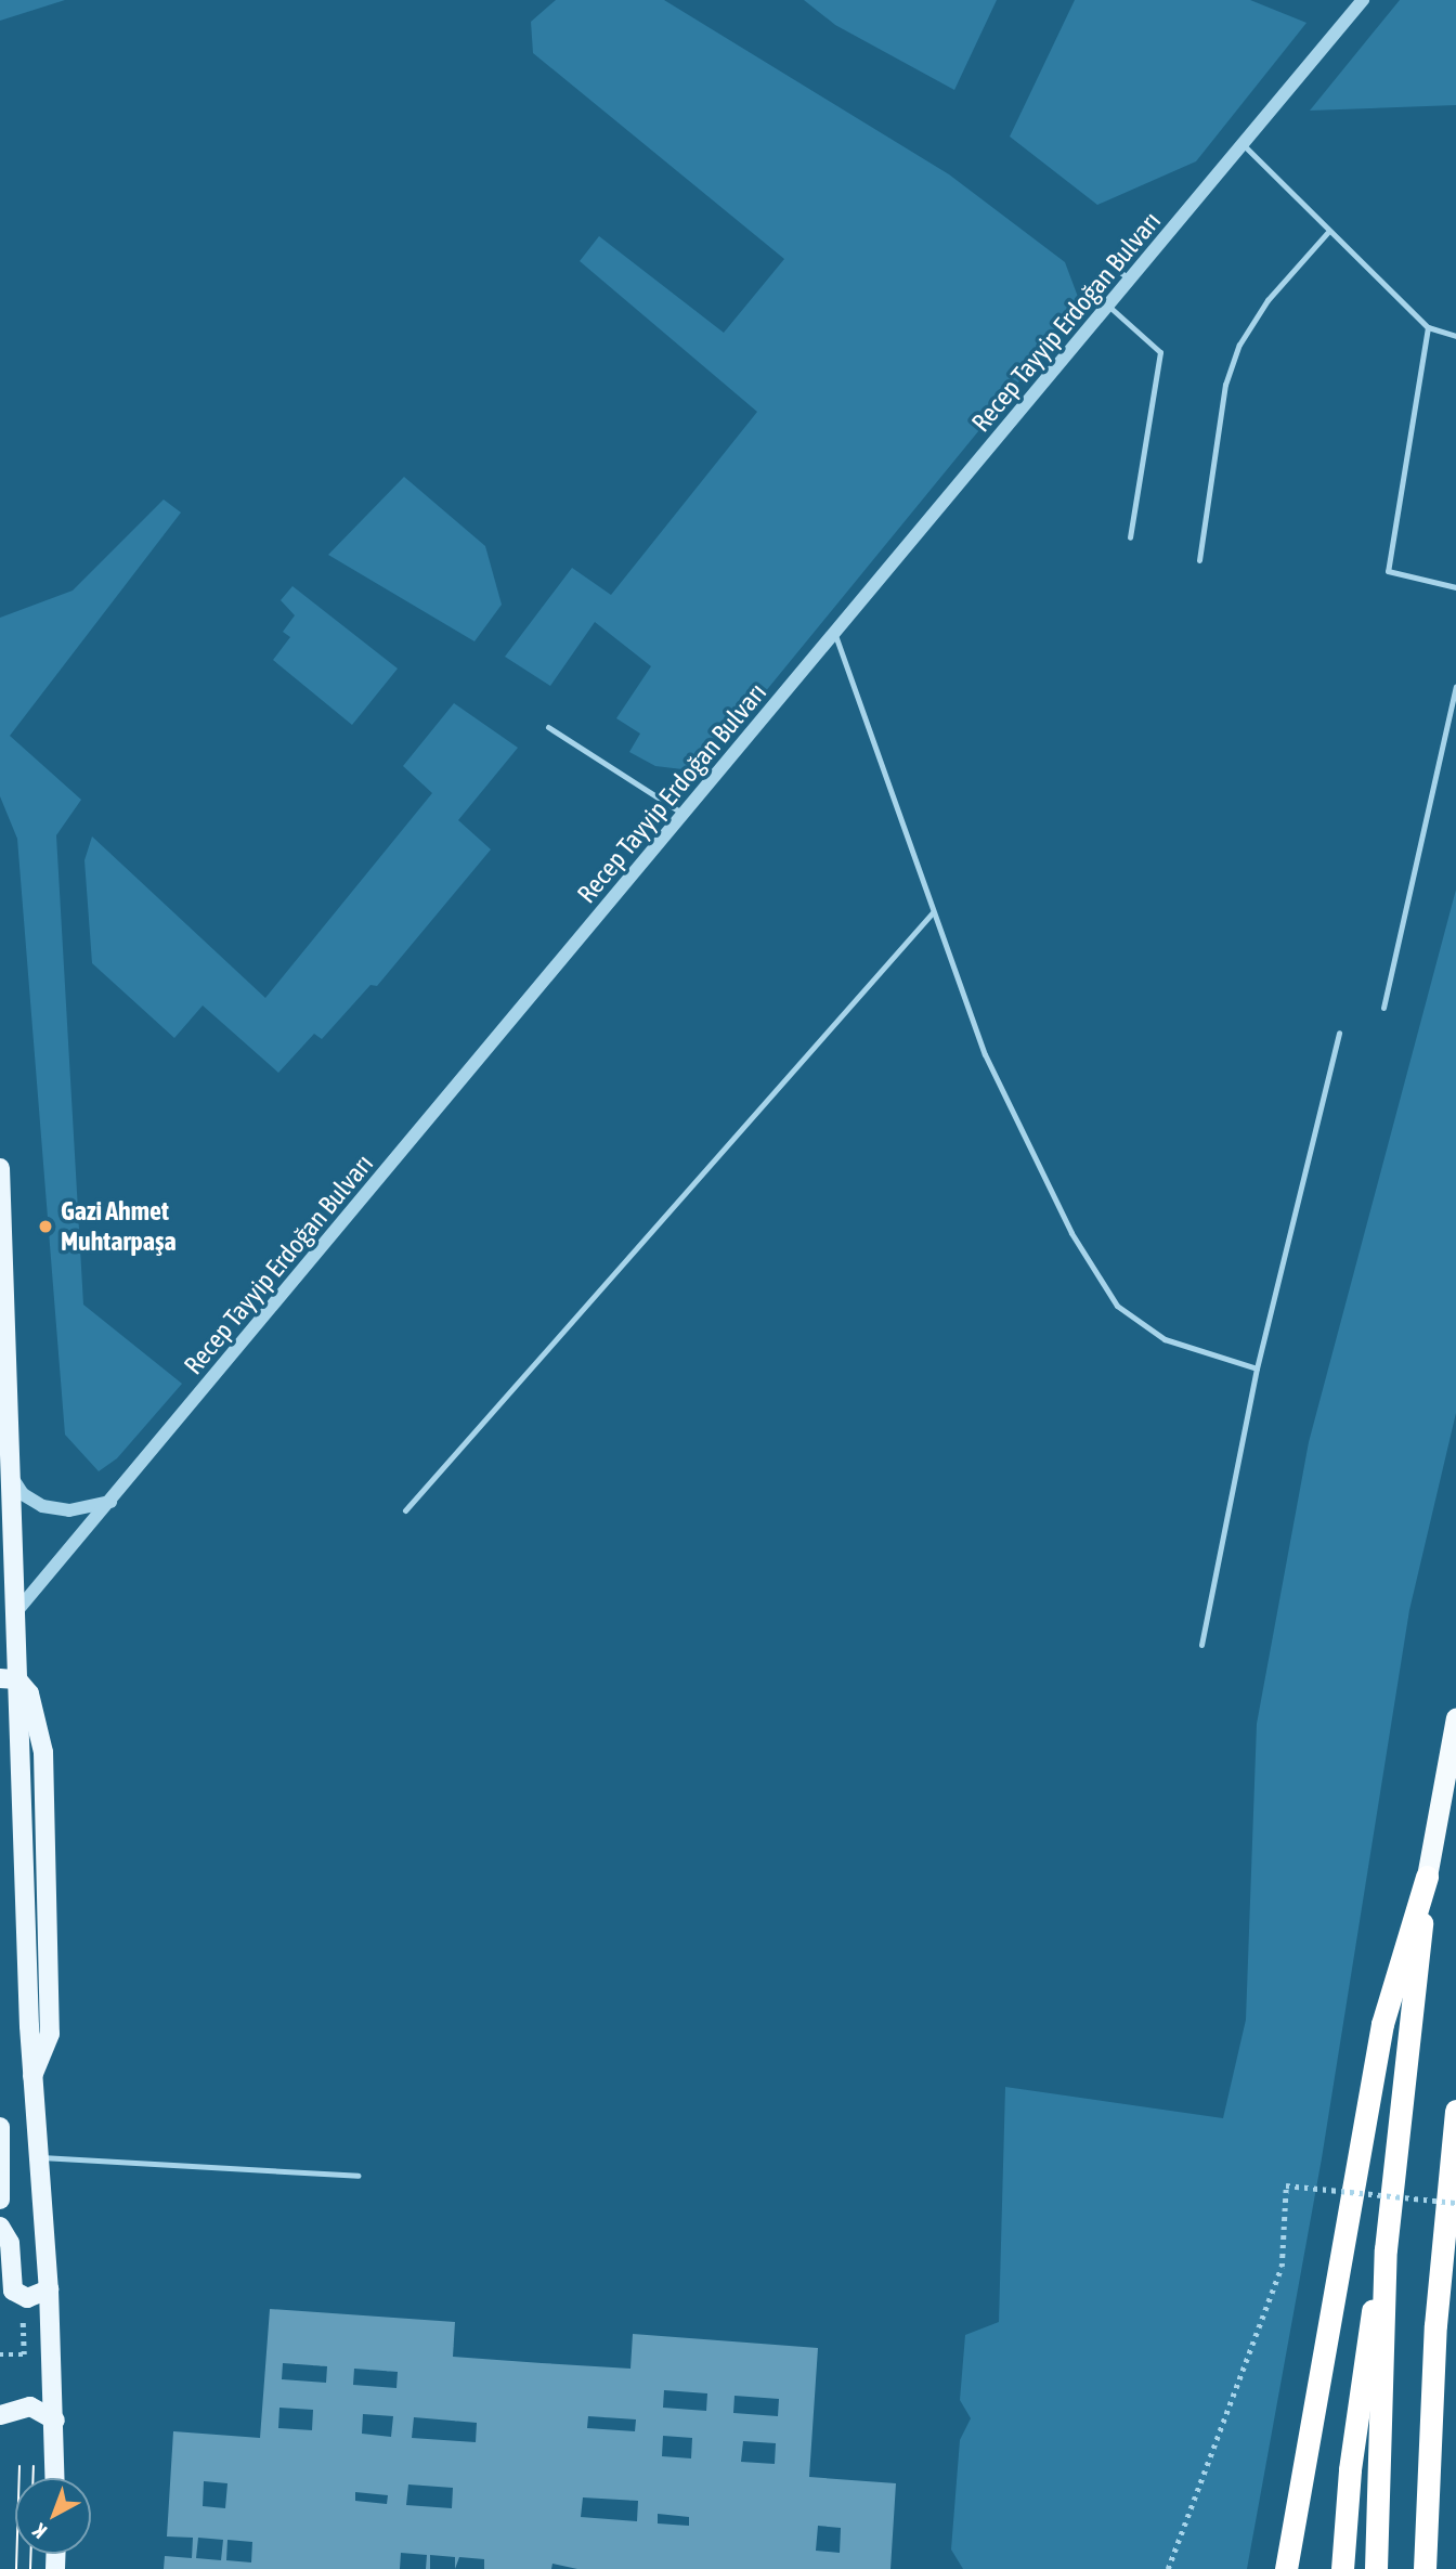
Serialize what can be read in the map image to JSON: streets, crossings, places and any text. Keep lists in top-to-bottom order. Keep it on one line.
{"streets":{"street":["Recep Tayyip Erdoğan Bulvarı"]},"places":["Gazi Ahmet Muhtarpaşa"],"north":"bottom left"}
